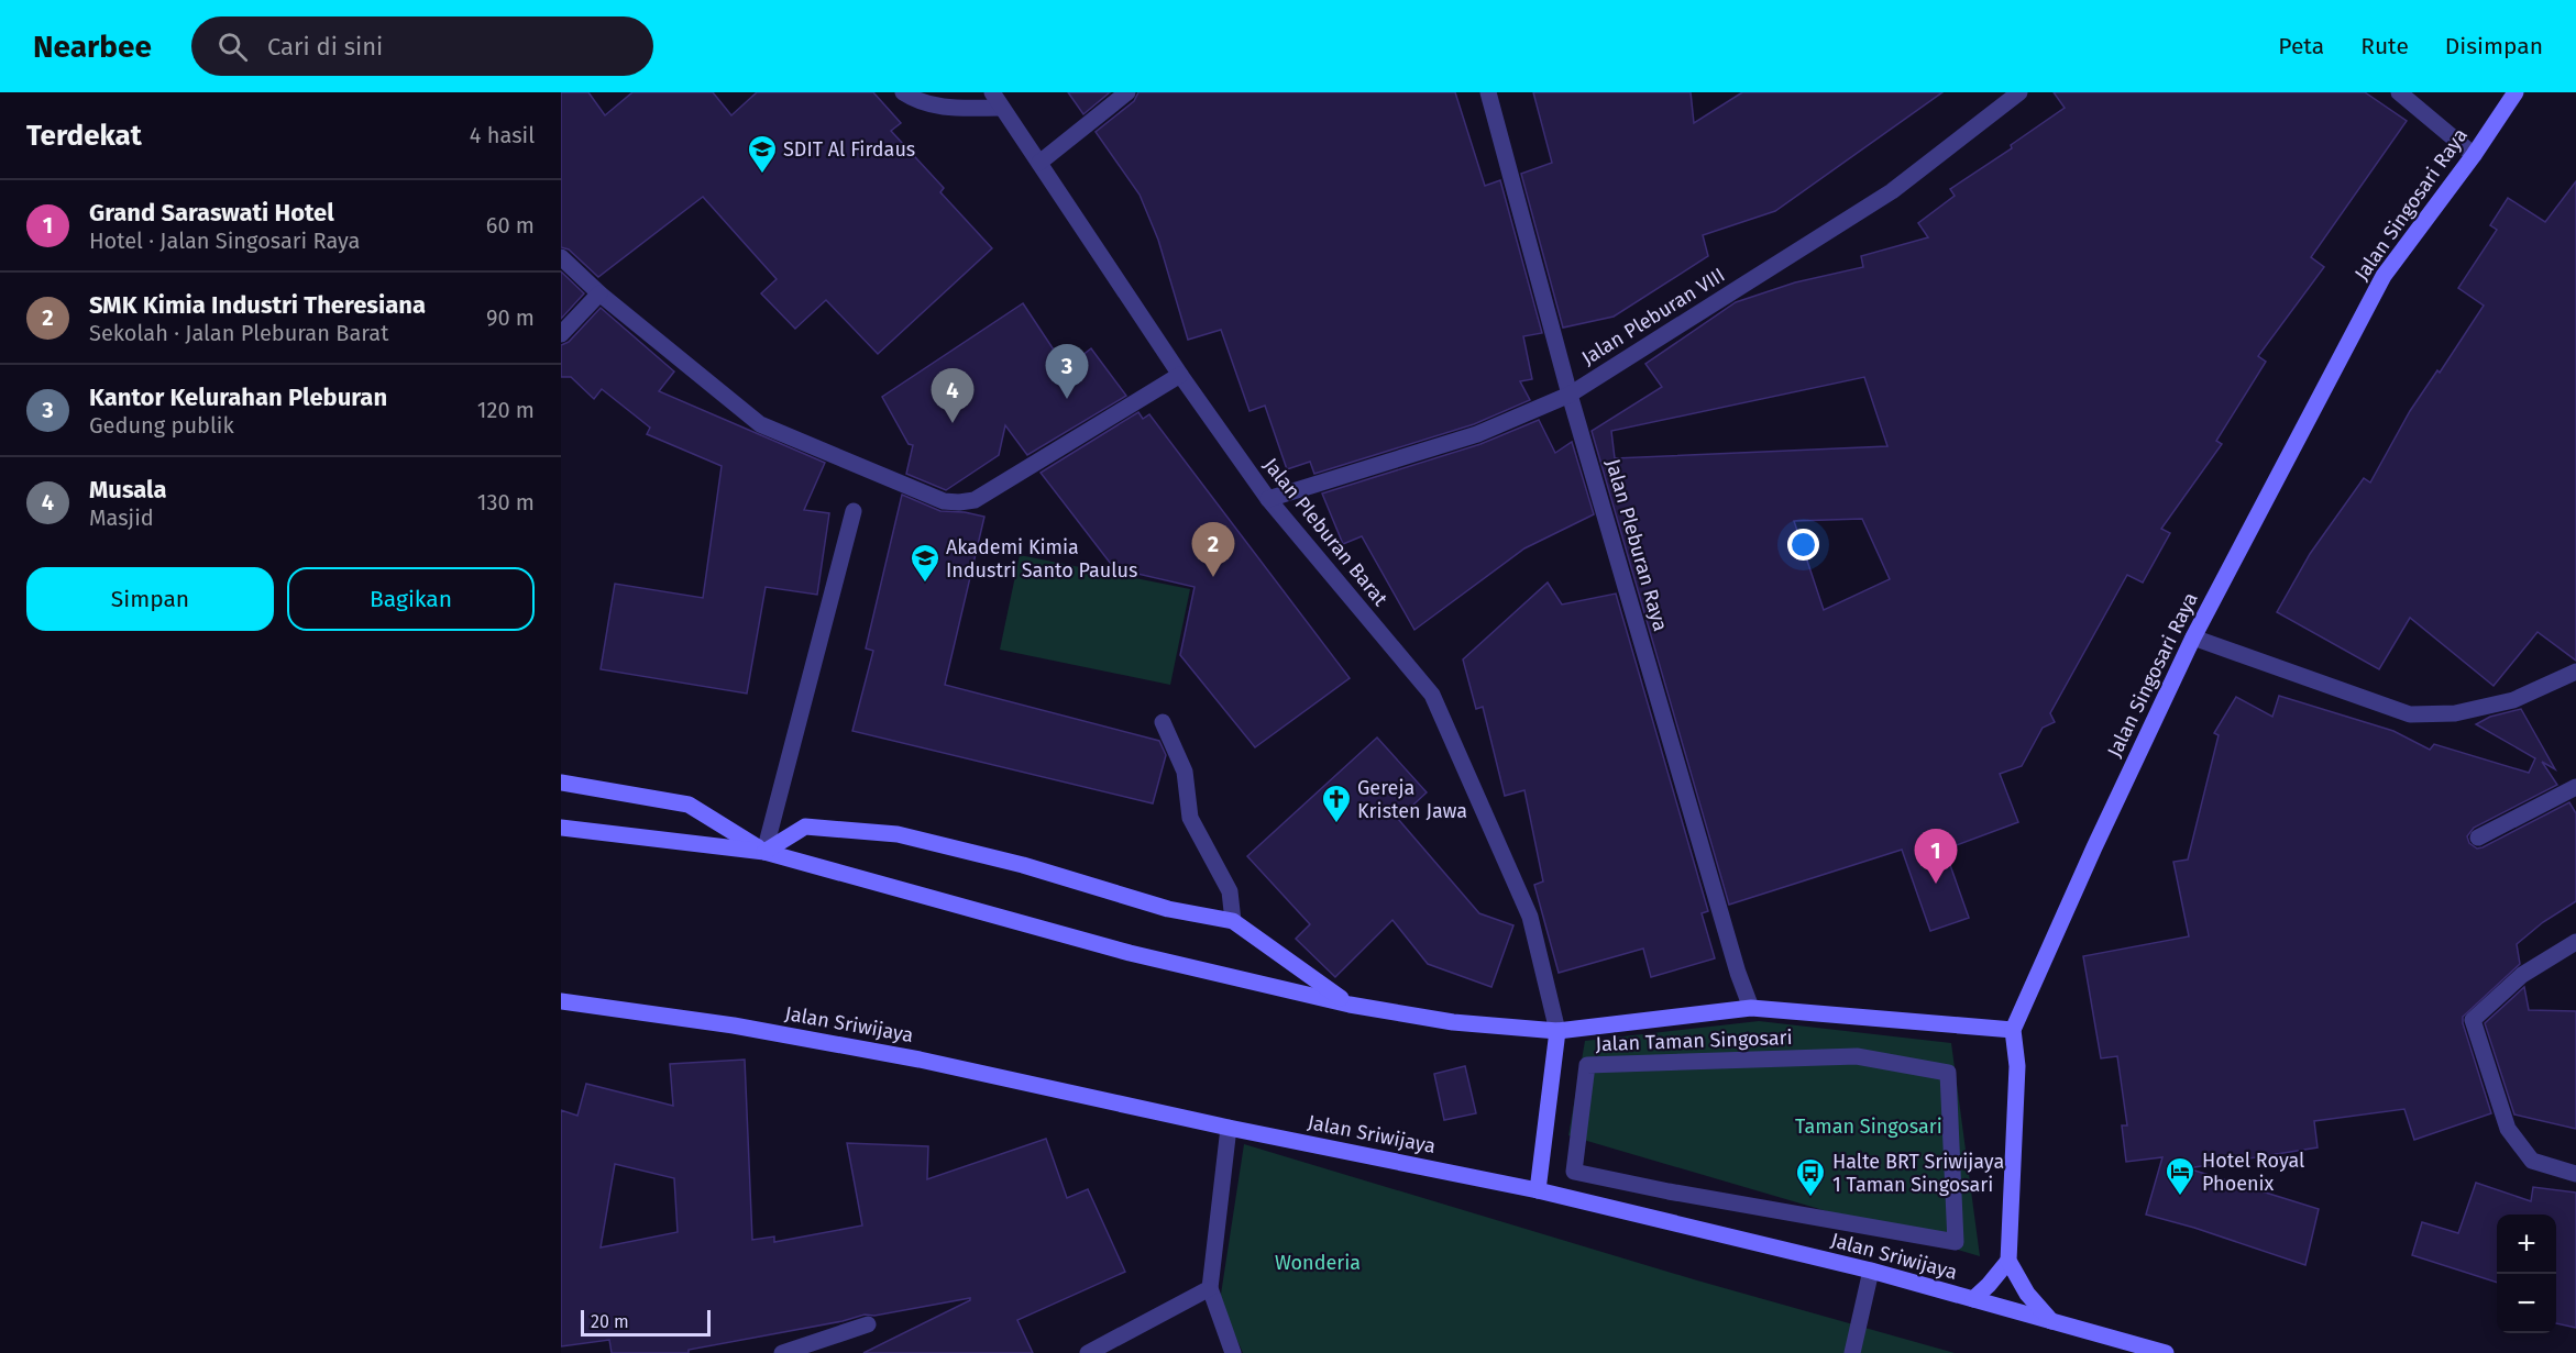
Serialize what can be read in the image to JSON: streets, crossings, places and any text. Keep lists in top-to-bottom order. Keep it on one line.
{"streets":{"main road":["Jalan Singosari Raya","Jalan Sriwijaya","Jalan Taman Singosari"],"street":["Jalan Pleburan VIII","Jalan Pleburan Barat","Jalan Pleburan Raya"]},"crossings":[["Jalan Singosari Raya","Jalan Taman Singosari"],["Jalan Pleburan VIII","Jalan Pleburan Barat"],["Jalan Pleburan VIII","Jalan Pleburan Raya"],["Jalan Pleburan Barat","Jalan Taman Singosari"],["Jalan Pleburan Raya","Jalan Taman Singosari"]],"parks":["Taman Singosari","Wonderia"],"places":{"school or university":["SDIT Al Firdaus","Akademi Kimia Industri Santo Paulus"],"church":["Gereja Kristen Jawa"],"hotel":["Hotel Royal Phoenix"],"bus stop":["Halte BRT Sriwijaya 1 Taman Singosari"]},"scale_bar":"20 m","page":{"header":"Nearbee","search":"Cari di sini","nav":["Peta","Rute","Disimpan"],"heading":["Terdekat","4 hasil"],"list":[{"mark":"1","name":"Grand Saraswati Hotel","note":"Hotel · Jalan Singosari Raya","value":"60 m"},{"mark":"2","name":"SMK Kimia Industri Theresiana","note":"Sekolah · Jalan Pleburan Barat","value":"90 m"},{"mark":"3","name":"Kantor Kelurahan Pleburan","note":"Gedung publik","value":"120 m"},{"mark":"4","name":"Musala","note":"Masjid","value":"130 m"}],"pins":["3","4","2","1"],"buttons":["Simpan","Bagikan"],"map_buttons":["+","−"],"scale":"20 m"}}
